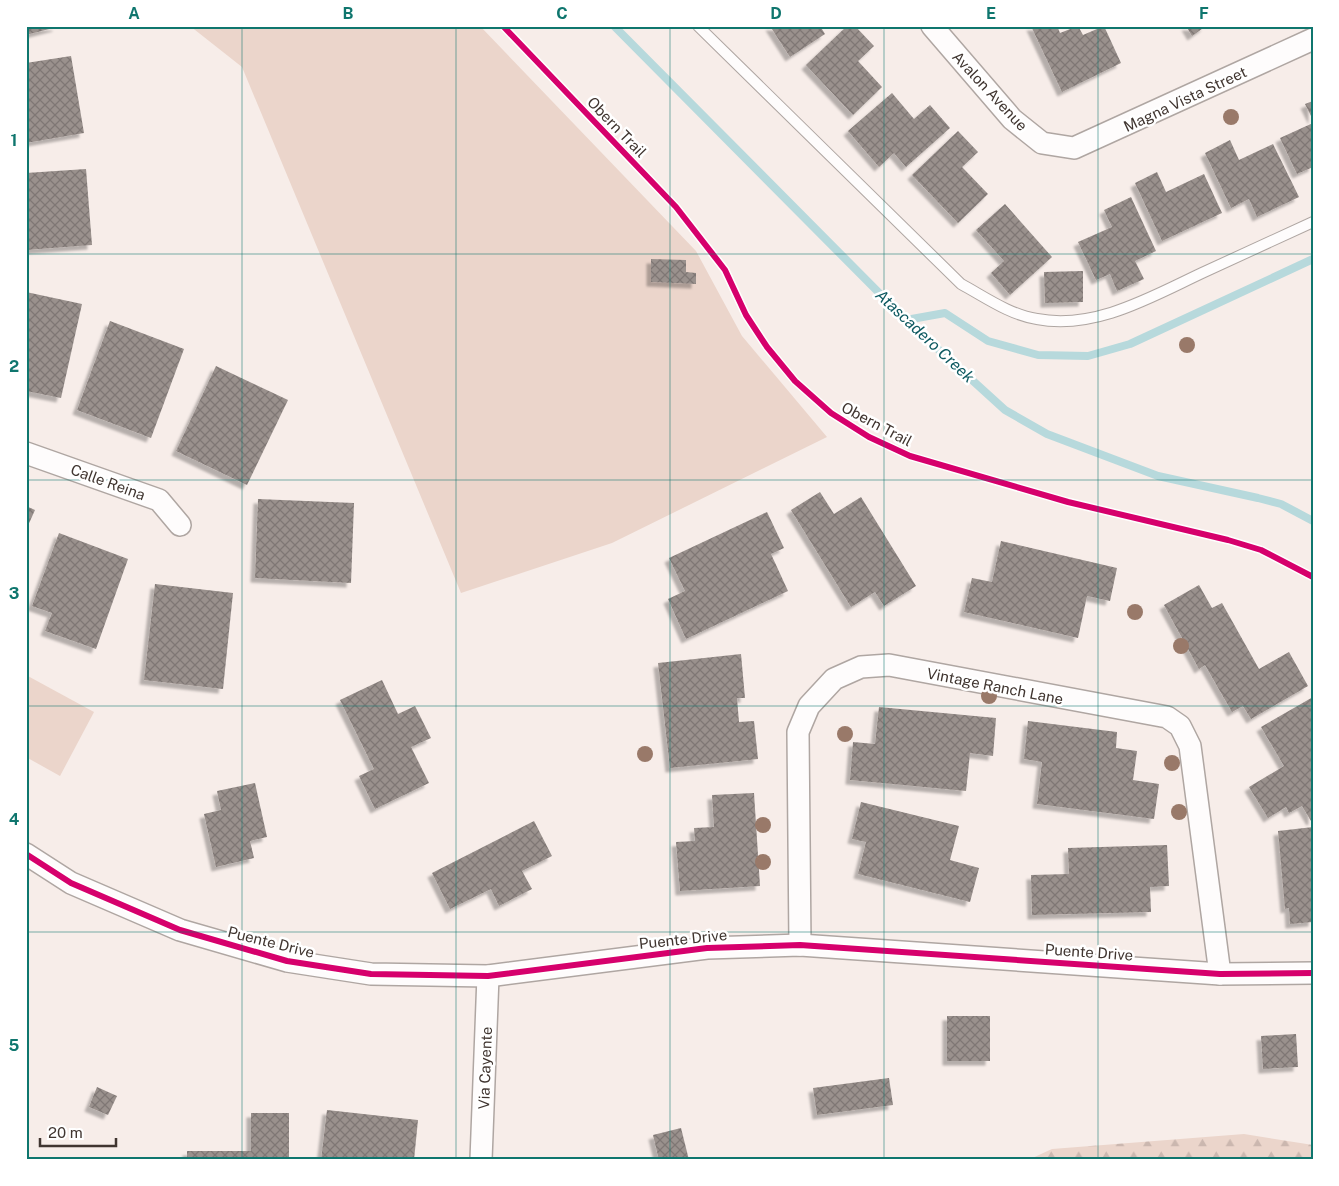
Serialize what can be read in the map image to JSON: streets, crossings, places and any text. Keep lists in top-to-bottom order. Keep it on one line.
{"streets":{"street":["Avalon Avenue","Magna Vista Street","Calle Reina","Vintage Ranch Lane","Puente Drive","Via Cayente"],"cycle path":["Obern Trail"]},"crossings":[["Avalon Avenue","Magna Vista Street"],["Vintage Ranch Lane","Puente Drive"],["Puente Drive","Via Cayente"]],"water":["Atascadero Creek"],"scale_bar":"20 m","grid":{"columns":["A","B","C","D","E","F"],"rows":["1","2","3","4","5"]}}
